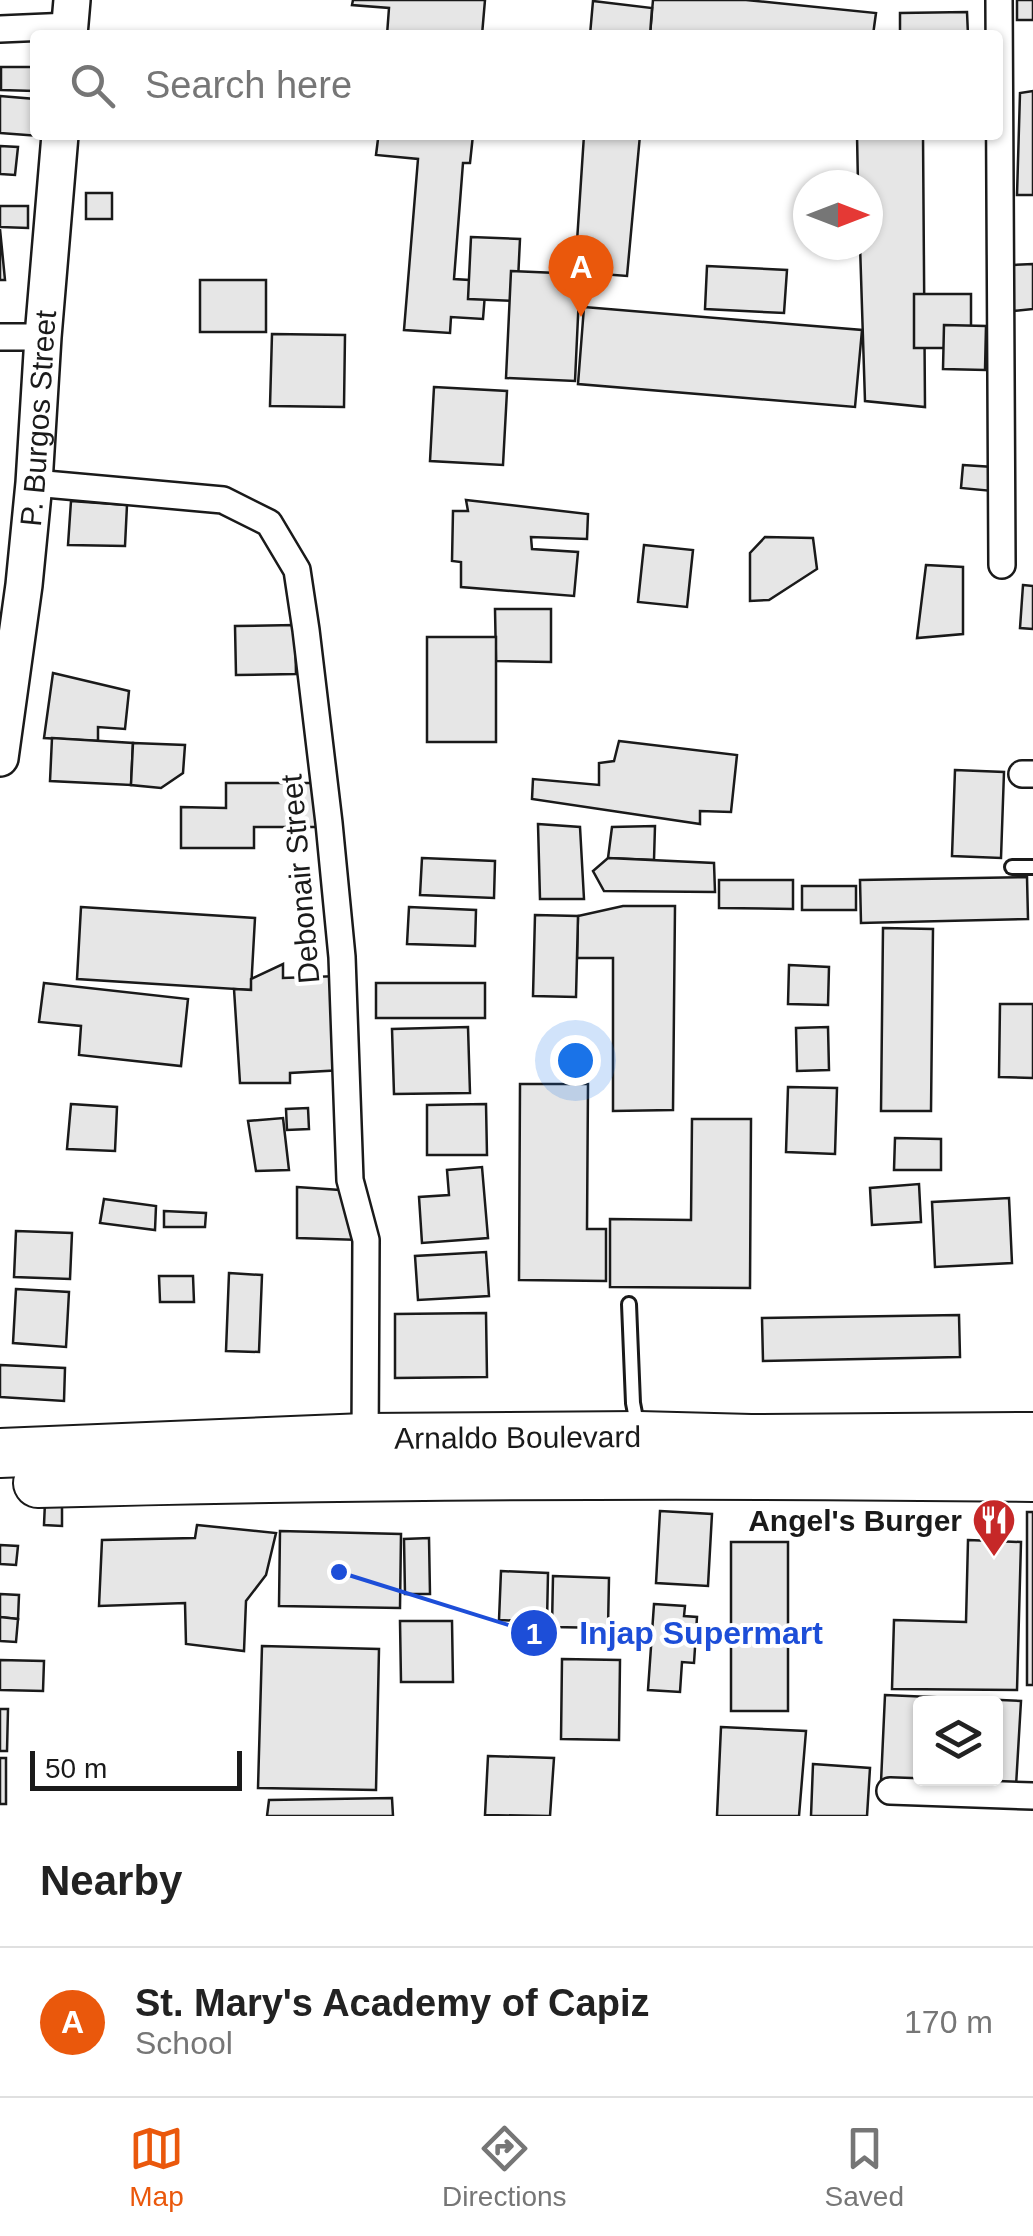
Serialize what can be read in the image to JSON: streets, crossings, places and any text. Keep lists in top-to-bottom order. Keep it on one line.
{"streets":{"highway":["Arnaldo Boulevard"],"main road":["P. Burgos Street"],"street":["Debonair Street"]},"crossings":[["P. Burgos Street","Debonair Street"],["Debonair Street","Arnaldo Boulevard"]],"places":{"restaurant":["Angel's Burger"],"other":["Injap Supermart"]},"scale_bar":"50 m","north":"right","page":{"search":"Search here","pins":"A","scale":"50 m","heading":"Nearby","list":[{"mark":"A","name":"St. Mary's Academy of Capiz","note":"School","value":"170 m"}],"nav":["Map","Directions","Saved"]}}
